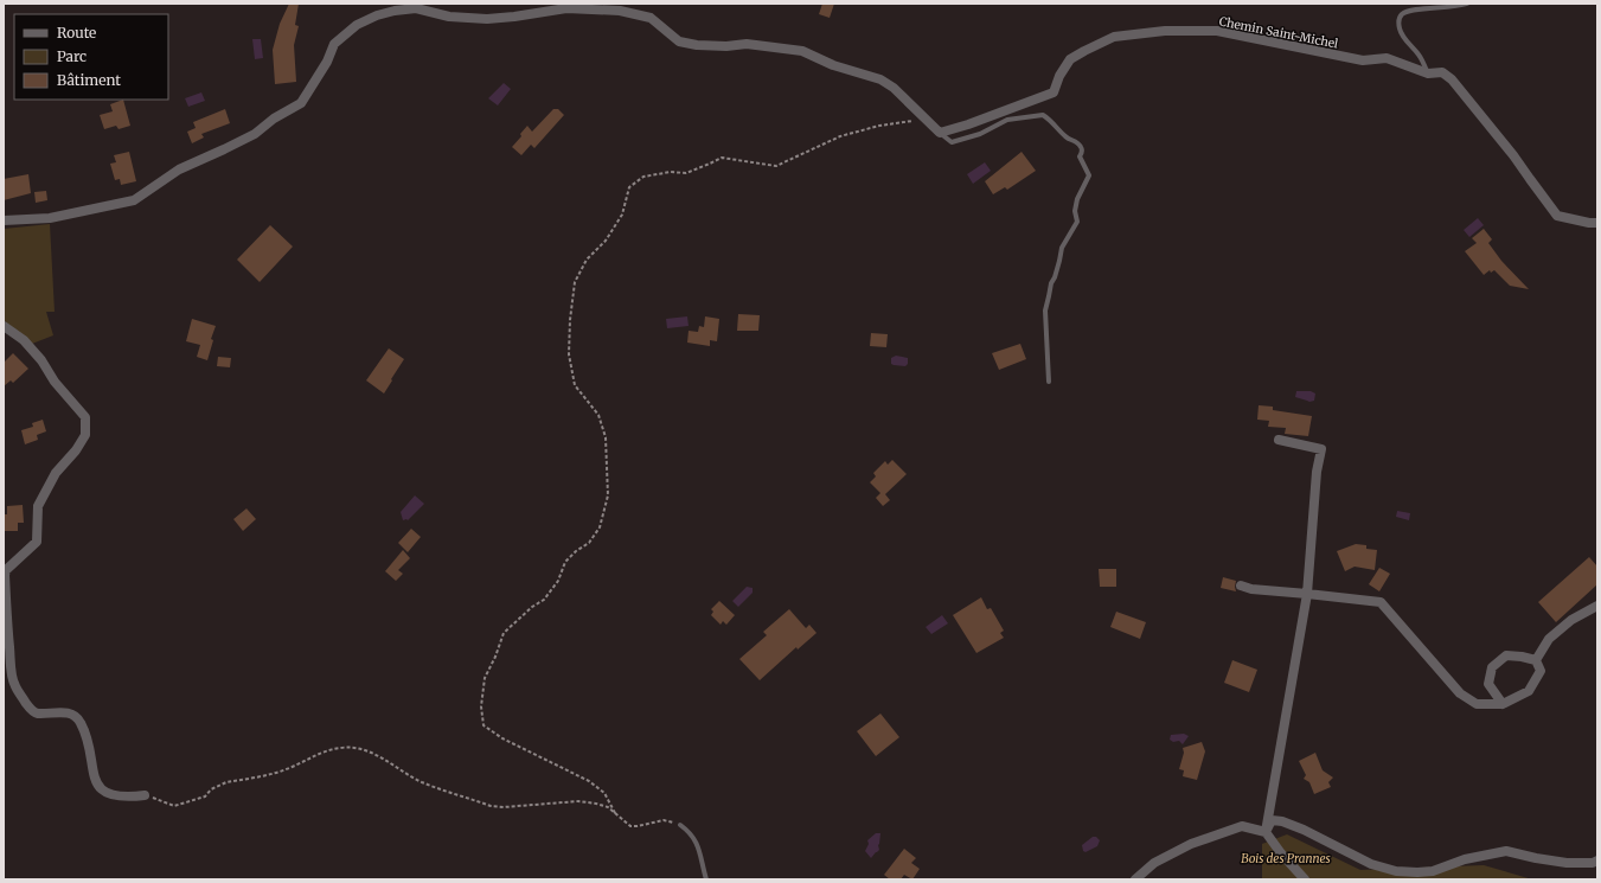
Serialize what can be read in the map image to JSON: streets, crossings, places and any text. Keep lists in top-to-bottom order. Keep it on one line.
{"streets":{"street":["Chemin Saint-Michel"]},"parks":["Bois des Prannes"],"legend":["Route","Parc","Bâtiment"]}
